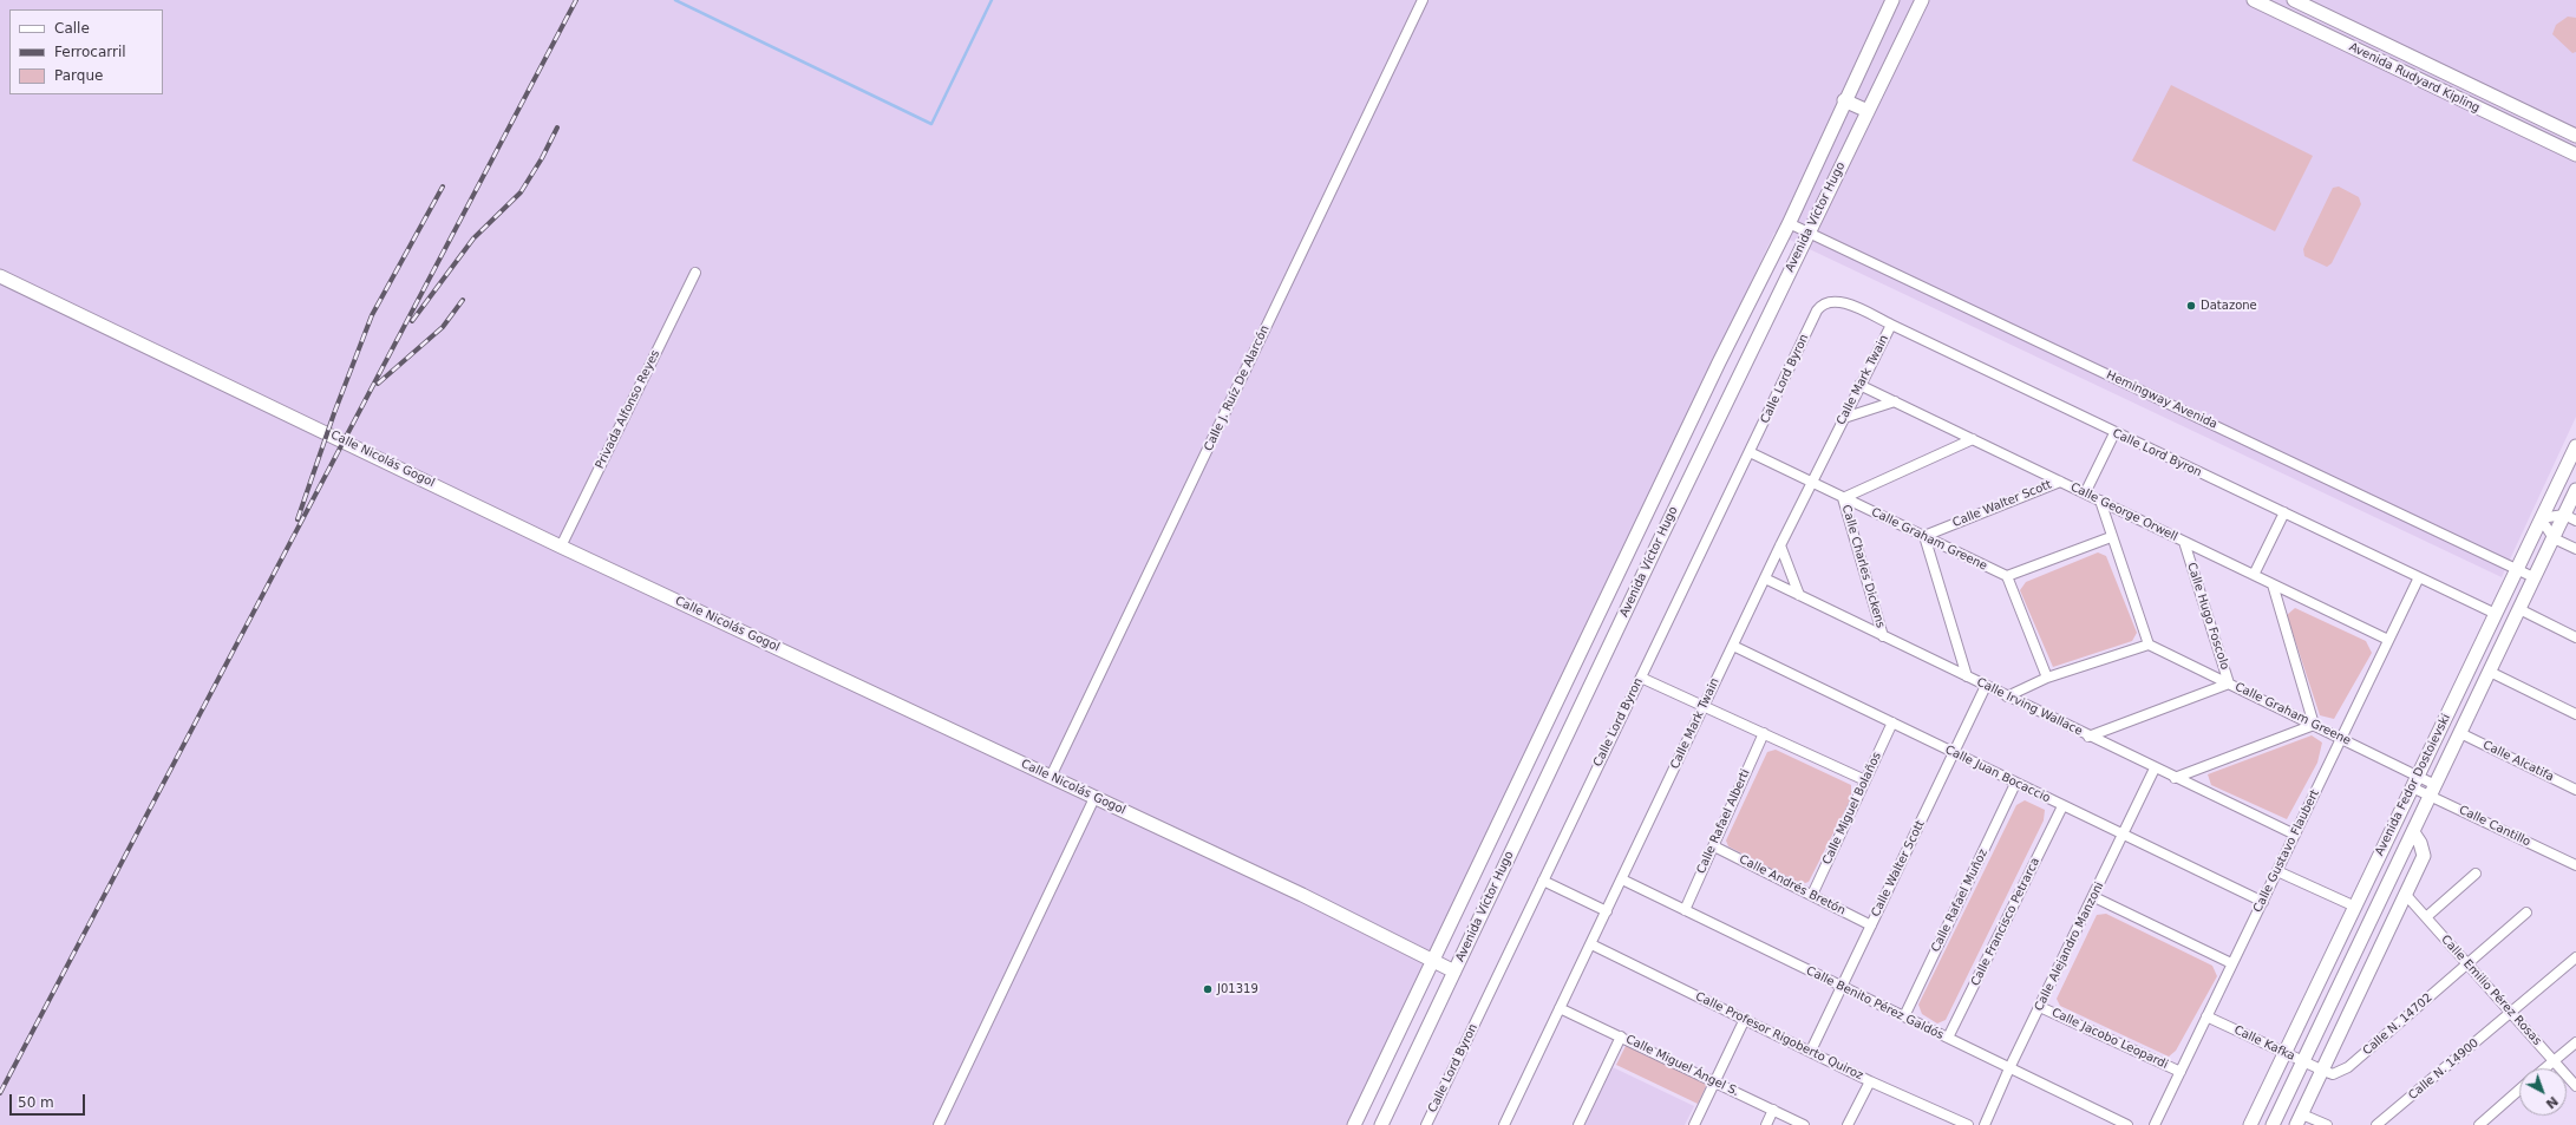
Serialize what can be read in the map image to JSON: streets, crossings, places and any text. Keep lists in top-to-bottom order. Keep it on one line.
{"streets":{"street":["Avenida Rudyard Kipling","Avenida Víctor Hugo","Calle Lord Byron","Calle Mark Twain","Calle J. Ruíz De Alarcón","Hemingway Avenida","Privada Alfonso Reyes","Calle Nicolás Gogol","Calle Walter Scott","Calle George Orwell","Calle Graham Greene","Calle Charles Dickens","Calle Hugo Foscolo","Calle Irving Wallace","Calle Alcatifa","Calle Juan Bocaccio","Avenida Fedor Dostoievski","Calle Miguel Bolaños","Calle Rafael Alberti","Calle Cantillo","Calle Gustavo Flaubert","Calle Andrés Bretón","Calle Rafael Muñoz","Calle Francisco Petrarca","Calle Alejandro Manzoni","Calle Emilio Pérez Rosas","Calle Benito Pérez Galdós","Calle N. 14702","Calle Profesor Rigoberto Quiroz","Calle Jacobo Leopardi","Calle Kafka","Calle Miguel Ángel S.","Calle N. 14900"]},"crossings":[["Avenida Víctor Hugo","Hemingway Avenida"],["Avenida Víctor Hugo","Calle Nicolás Gogol"],["Calle Lord Byron","Calle Mark Twain"],["Calle Lord Byron","Calle Graham Greene"],["Calle Lord Byron","Avenida Fedor Dostoievski"],["Calle Lord Byron","Calle Gustavo Flaubert"],["Calle Mark Twain","Calle George Orwell"],["Calle Mark Twain","Calle Graham Greene"],["Calle Mark Twain","Calle Irving Wallace"],["Calle Mark Twain","Calle Juan Bocaccio"],["Calle Mark Twain","Calle Benito Pérez Galdós"],["Calle Mark Twain","Calle Profesor Rigoberto Quiroz"],["Calle Mark Twain","Calle Miguel Ángel S."],["Calle J. Ruíz De Alarcón","Calle Nicolás Gogol"],["Hemingway Avenida","Avenida Fedor Dostoievski"],["Privada Alfonso Reyes","Calle Nicolás Gogol"],["Calle Walter Scott","Calle George Orwell"],["Calle Walter Scott","Calle Graham Greene"],["Calle Walter Scott","Calle Irving Wallace"],["Calle Walter Scott","Calle Juan Bocaccio"],["Calle Walter Scott","Calle Andrés Bretón"],["Calle Walter Scott","Calle Benito Pérez Galdós"],["Calle Walter Scott","Calle Profesor Rigoberto Quiroz"],["Calle George Orwell","Calle Charles Dickens"],["Calle George Orwell","Calle Hugo Foscolo"],["Calle George Orwell","Calle Gustavo Flaubert"],["Calle Graham Greene","Calle Charles Dickens"],["Calle Graham Greene","Calle Hugo Foscolo"],["Calle Graham Greene","Avenida Fedor Dostoievski"],["Calle Graham Greene","Calle Cantillo"],["Calle Graham Greene","Calle Gustavo Flaubert"],["Calle Charles Dickens","Calle Irving Wallace"],["Calle Hugo Foscolo","Calle Irving Wallace"],["Calle Irving Wallace","Calle Gustavo Flaubert"],["Calle Irving Wallace","Calle Alejandro Manzoni"],["Calle Alcatifa","Avenida Fedor Dostoievski"],["Calle Juan Bocaccio","Calle Miguel Bolaños"],["Calle Juan Bocaccio","Calle Gustavo Flaubert"],["Calle Juan Bocaccio","Calle Rafael Muñoz"],["Calle Juan Bocaccio","Calle Francisco Petrarca"],["Calle Juan Bocaccio","Calle Alejandro Manzoni"],["Avenida Fedor Dostoievski","Calle Cantillo"],["Avenida Fedor Dostoievski","Calle Kafka"],["Calle Miguel Bolaños","Calle Andrés Bretón"],["Calle Rafael Alberti","Calle Andrés Bretón"],["Calle Rafael Alberti","Calle Benito Pérez Galdós"],["Calle Gustavo Flaubert","Calle Jacobo Leopardi"],["Calle Gustavo Flaubert","Calle Kafka"],["Calle Rafael Muñoz","Calle Benito Pérez Galdós"],["Calle Francisco Petrarca","Calle Benito Pérez Galdós"],["Calle Alejandro Manzoni","Calle Benito Pérez Galdós"],["Calle Alejandro Manzoni","Calle Jacobo Leopardi"],["Calle Emilio Pérez Rosas","Calle N. 14702"],["Calle Emilio Pérez Rosas","Calle N. 14900"],["Calle N. 14702","Calle Kafka"]],"places":["Datazone","J01319"],"legend":["Calle","Ferrocarril","Parque"],"scale_bar":"50 m","north":"bottom right"}
